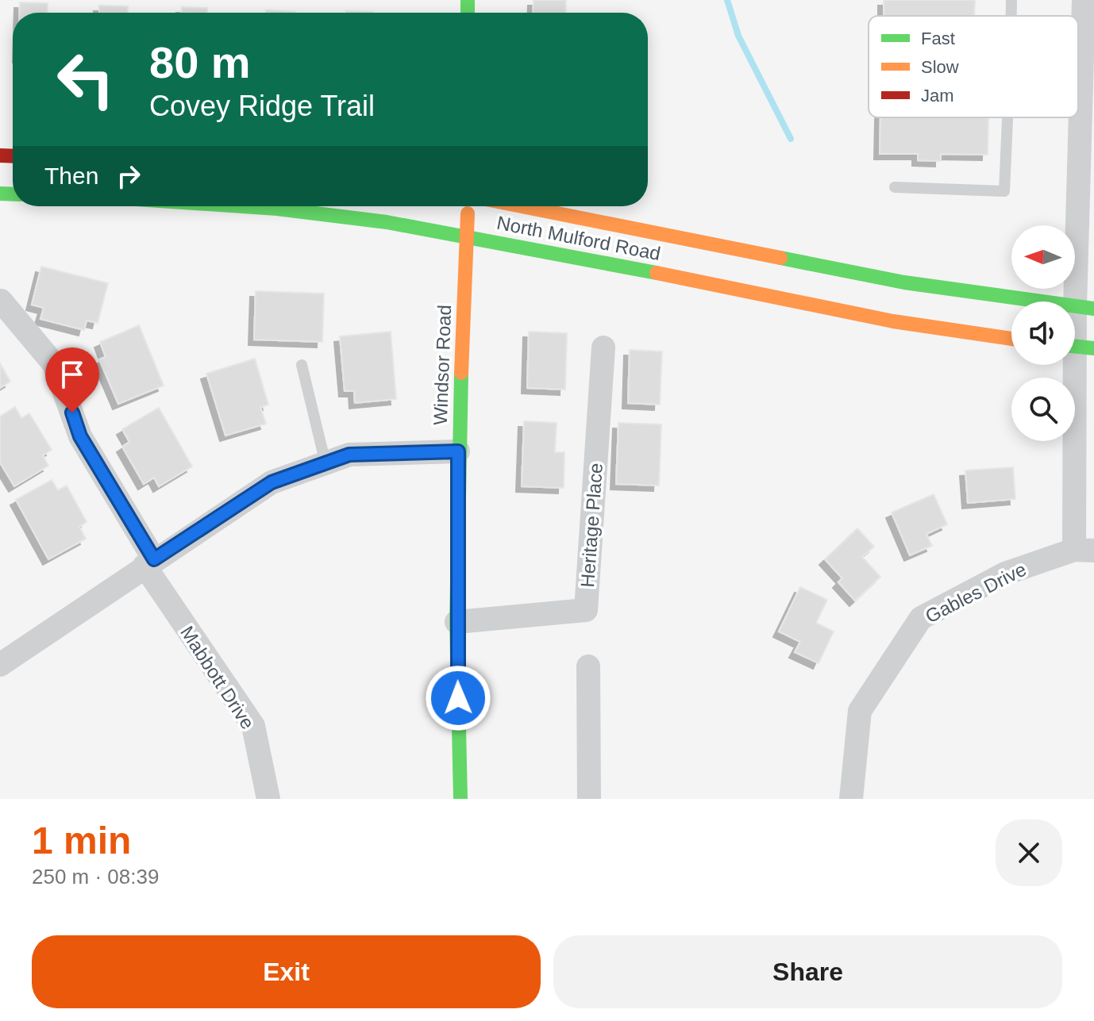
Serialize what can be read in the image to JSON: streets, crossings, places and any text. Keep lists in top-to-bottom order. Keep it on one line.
{"streets":{"street":["North Mulford Road","Windsor Road","Heritage Place","Gables Drive","Mabbott Drive"]},"crossings":[["North Mulford Road","Windsor Road"],["Windsor Road","Heritage Place"]],"legend":["Fast","Slow","Jam"],"north":"left","page":{"turn":["80 m","Covey Ridge Trail"],"then":"Then","heading":["1 min","250 m · 08:39"],"buttons":["Exit","Share"]}}
